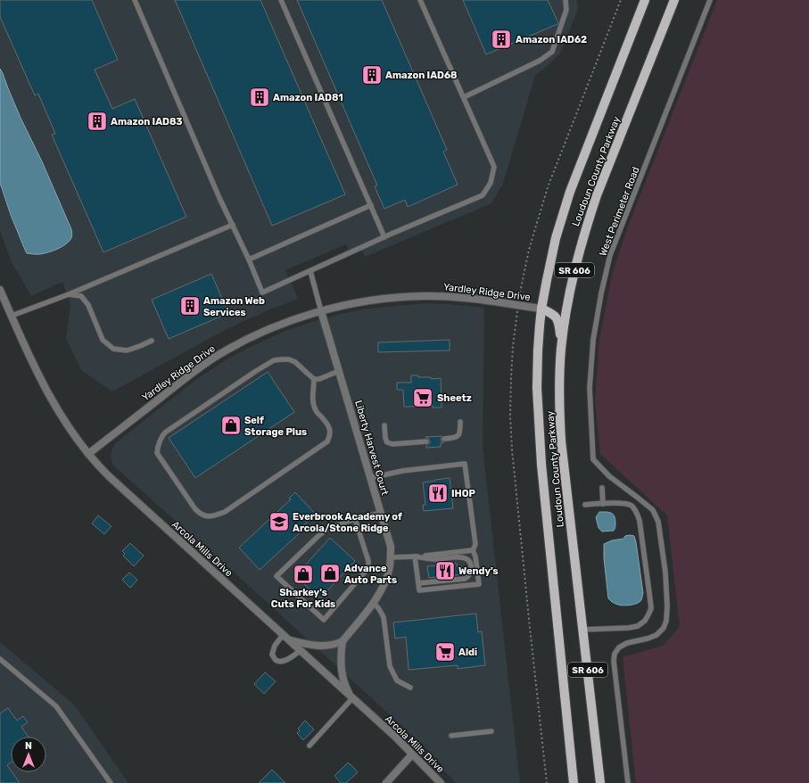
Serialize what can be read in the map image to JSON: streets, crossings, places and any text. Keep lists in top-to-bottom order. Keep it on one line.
{"streets":{"main road":["Loudoun County Parkway","SR 606"],"street":["Yardley Ridge Drive","Liberty Harvest Court","Arcola Mills Drive"],"lane":["West Perimeter Road"]},"crossings":[["Loudoun County Parkway","Yardley Ridge Drive"],["Yardley Ridge Drive","Liberty Harvest Court"],["Yardley Ridge Drive","Arcola Mills Drive"]],"places":{"building":["Amazon IAD62","Amazon IAD68","Amazon IAD81","Amazon IAD83","Amazon Web Services"],"supermarket":["Sheetz","Aldi"],"shop":["Self Storage Plus","Advance Auto Parts","Sharkey's Cuts For Kids"],"restaurant":["IHOP","Wendy's"],"school or university":["Everbrook Academy of Arcola/Stone Ridge"]},"north":"top"}
